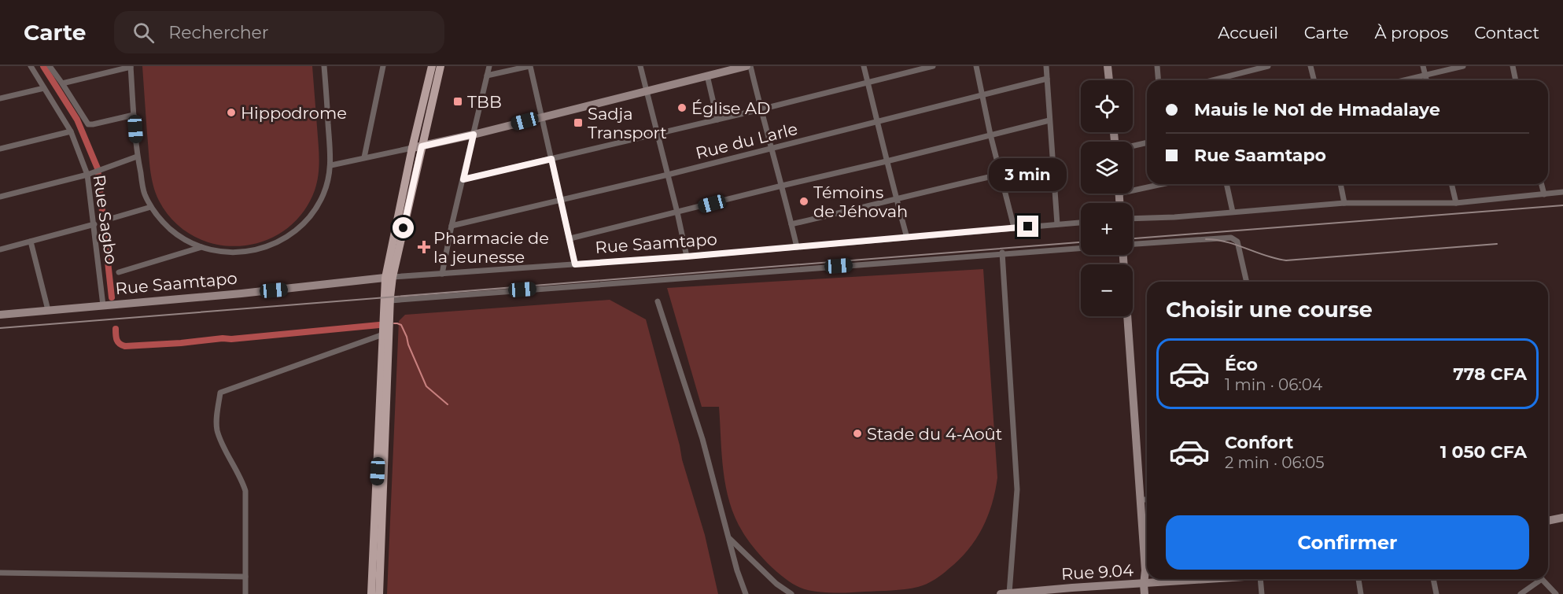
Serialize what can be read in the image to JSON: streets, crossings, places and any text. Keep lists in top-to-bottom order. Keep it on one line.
{"streets":{"main road":["Rue Saamtapo","Rue 9.04"],"street":["Rue du Larle","Rue Sagbo"]},"crossings":[["Rue Sagbo","Rue Saamtapo"]],"places":{"transit":["TBB","Sadja Transport"],"other":["Église AD","Hippodrome","Témoins de Jéhovah","Stade du 4-Août"],"health":["Pharmacie de la jeunesse"]},"page":{"header":"Carte","search":"Rechercher","nav":["Accueil","Carte","À propos","Contact"],"map_buttons":["+","−"],"banner":["Mauis le No1 de Hmadalaye","Rue Saamtapo"],"bubble":"3 min","heading":"Choisir une course","list":[{"name":"Éco","note":"1 min · 06:04","value":"778 CFA"},{"name":"Confort","note":"2 min · 06:05","value":"1 050 CFA"}],"buttons":"Confirmer"}}
